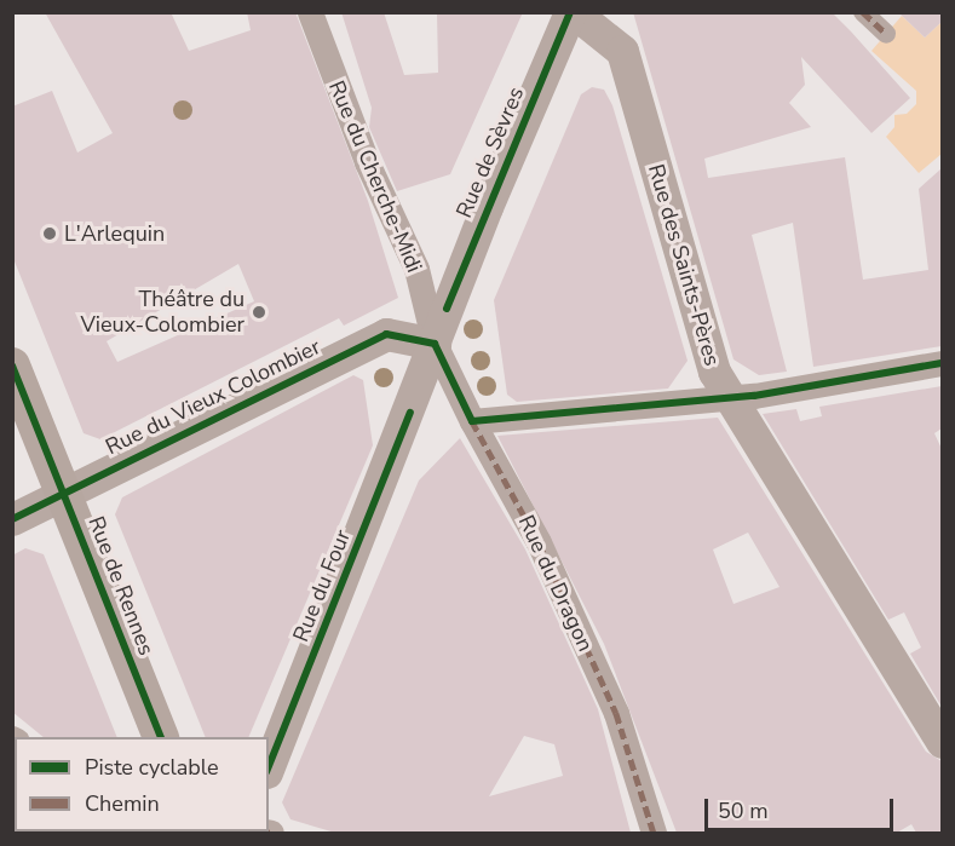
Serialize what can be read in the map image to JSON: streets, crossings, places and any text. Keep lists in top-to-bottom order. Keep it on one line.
{"streets":{"main road":["Rue de Rennes"],"street":["Rue de Sèvres","Rue du Cherche-Midi","Rue des Saints-Pères","Rue du Vieux Colombier","Rue du Dragon","Rue du Four"]},"crossings":[["Rue de Sèvres","Rue du Cherche-Midi"],["Rue de Sèvres","Rue des Saints-Pères"],["Rue de Sèvres","Rue du Vieux Colombier"],["Rue de Sèvres","Rue du Dragon"],["Rue de Sèvres","Rue du Four"],["Rue du Cherche-Midi","Rue du Vieux Colombier"],["Rue du Cherche-Midi","Rue du Dragon"],["Rue du Cherche-Midi","Rue du Four"],["Rue du Vieux Colombier","Rue du Dragon"],["Rue du Vieux Colombier","Rue de Rennes"],["Rue du Vieux Colombier","Rue du Four"],["Rue du Dragon","Rue du Four"]],"places":["L'Arlequin","Théâtre du Vieux-Colombier"],"legend":["Piste cyclable","Chemin"],"scale_bar":"50 m"}
